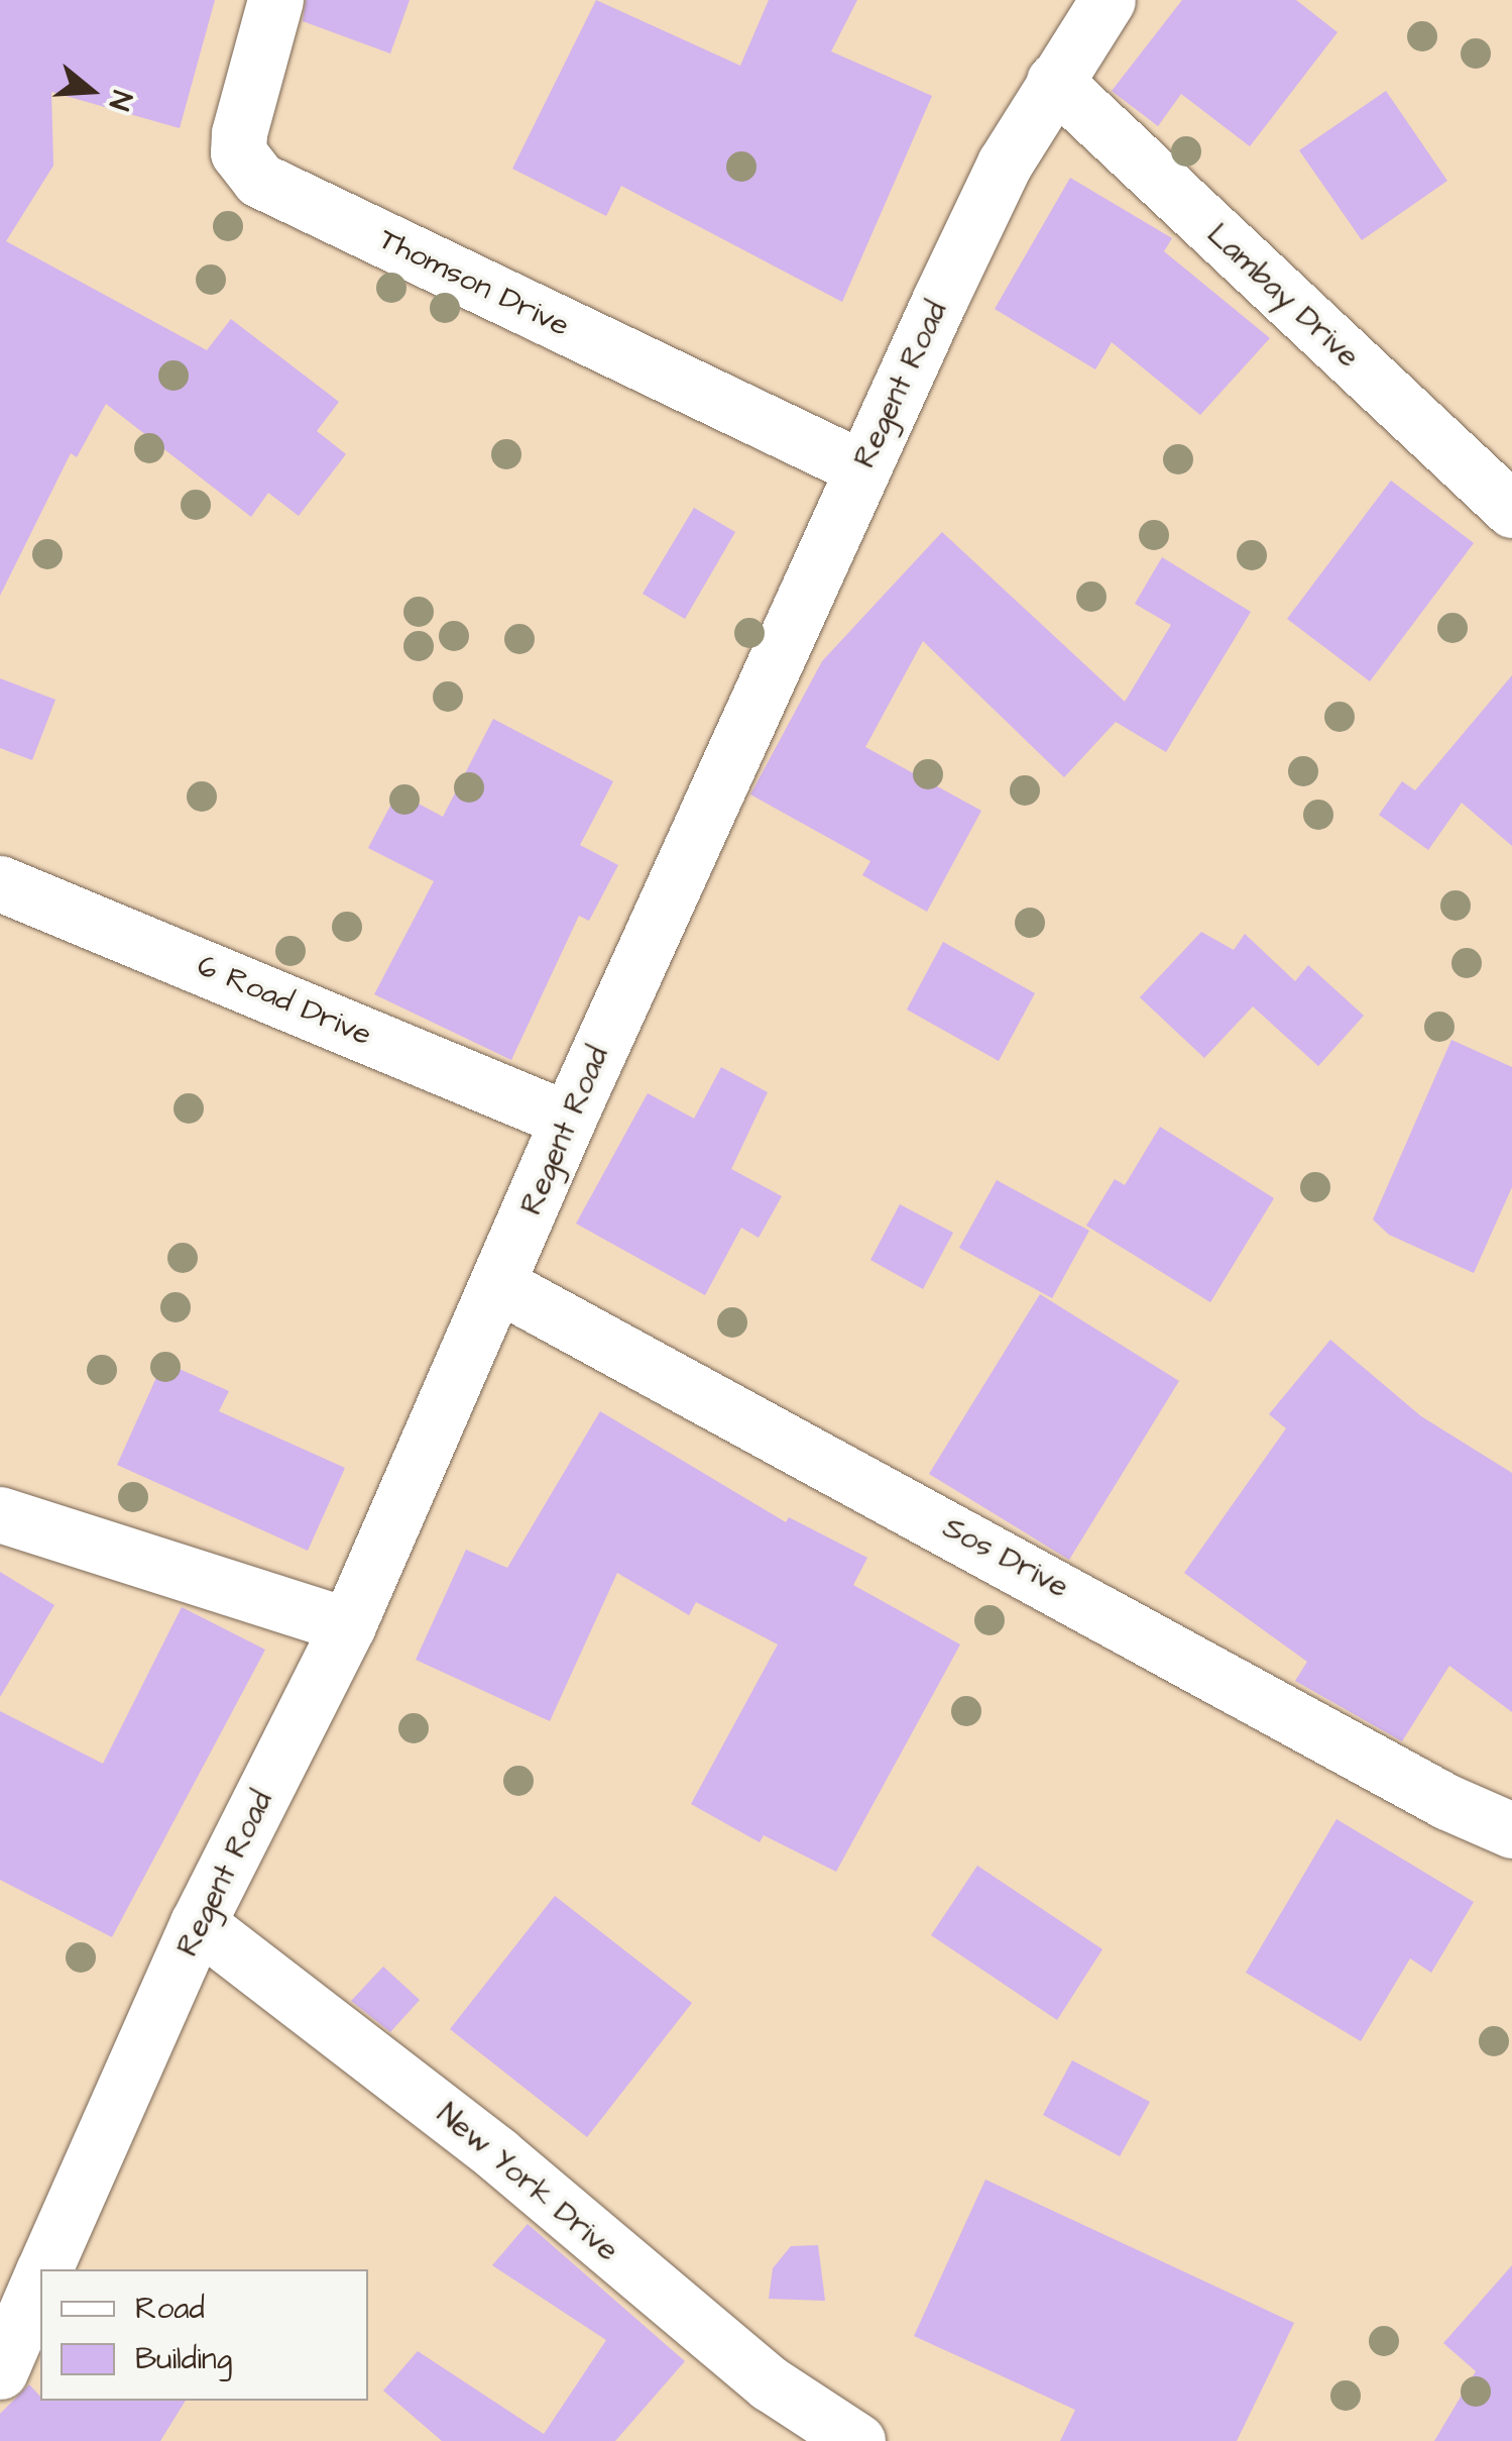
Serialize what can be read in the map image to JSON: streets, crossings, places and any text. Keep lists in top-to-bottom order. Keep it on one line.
{"streets":{"street":["Thomson Drive","Lambay Drive","Regent Road","6 Road Drive","Sos Drive","New York Drive"]},"crossings":[["Thomson Drive","Regent Road"],["Lambay Drive","Regent Road"],["Regent Road","6 Road Drive"],["Regent Road","Sos Drive"],["Regent Road","New York Drive"]],"legend":["Road","Building"],"north":"right"}
